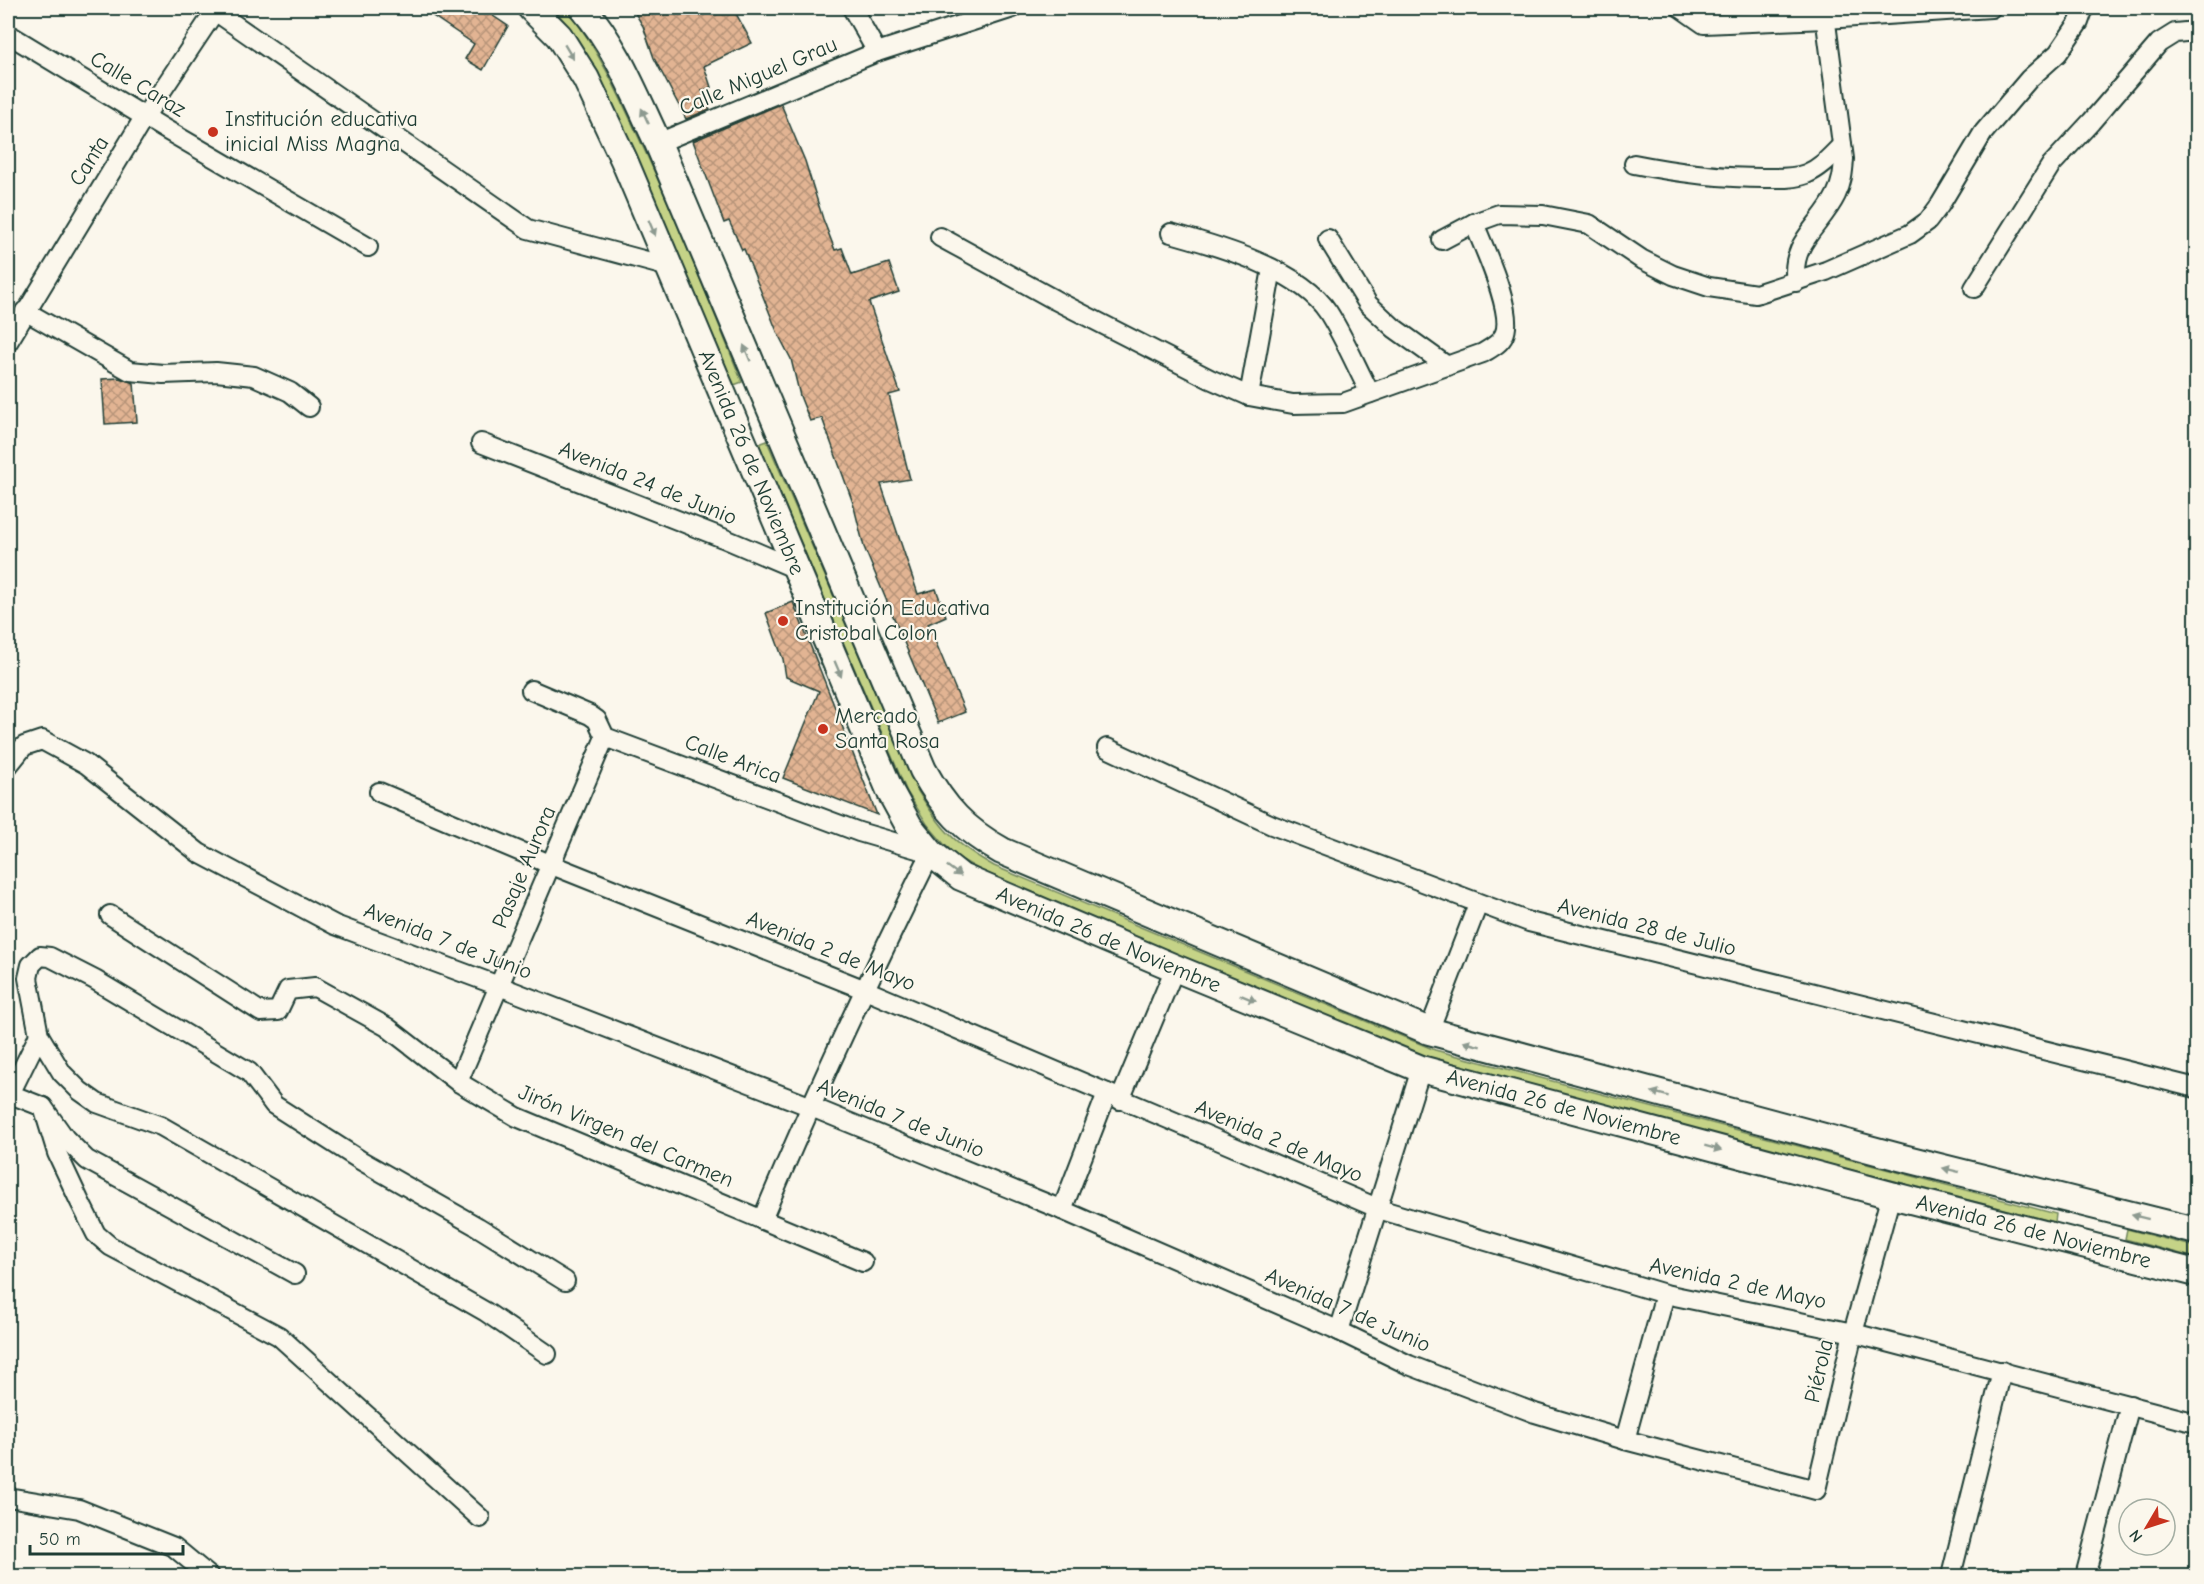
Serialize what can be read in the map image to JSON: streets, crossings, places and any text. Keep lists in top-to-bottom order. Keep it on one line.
{"streets":{"main road":["Avenida 26 de Noviembre"],"street":["Calle Miguel Grau","Calle Caraz","Canta","Avenida 24 de Junio","Calle Arica","Pasaje Aurora","Avenida 28 de Julio","Avenida 7 de Junio","Avenida 2 de Mayo","Jirón Virgen del Carmen","Piérola"]},"crossings":[["Calle Miguel Grau","Avenida 26 de Noviembre"],["Calle Caraz","Canta"],["Avenida 26 de Noviembre","Avenida 24 de Junio"],["Avenida 26 de Noviembre","Calle Arica"],["Avenida 26 de Noviembre","Piérola"],["Calle Arica","Pasaje Aurora"],["Pasaje Aurora","Avenida 7 de Junio"],["Pasaje Aurora","Avenida 2 de Mayo"],["Pasaje Aurora","Jirón Virgen del Carmen"],["Avenida 7 de Junio","Piérola"],["Avenida 2 de Mayo","Piérola"]],"places":["Institución educativa inicial Miss Magna","Institución Educativa Cristobal Colon","Mercado Santa Rosa"],"scale_bar":"50 m","north":"bottom left"}
